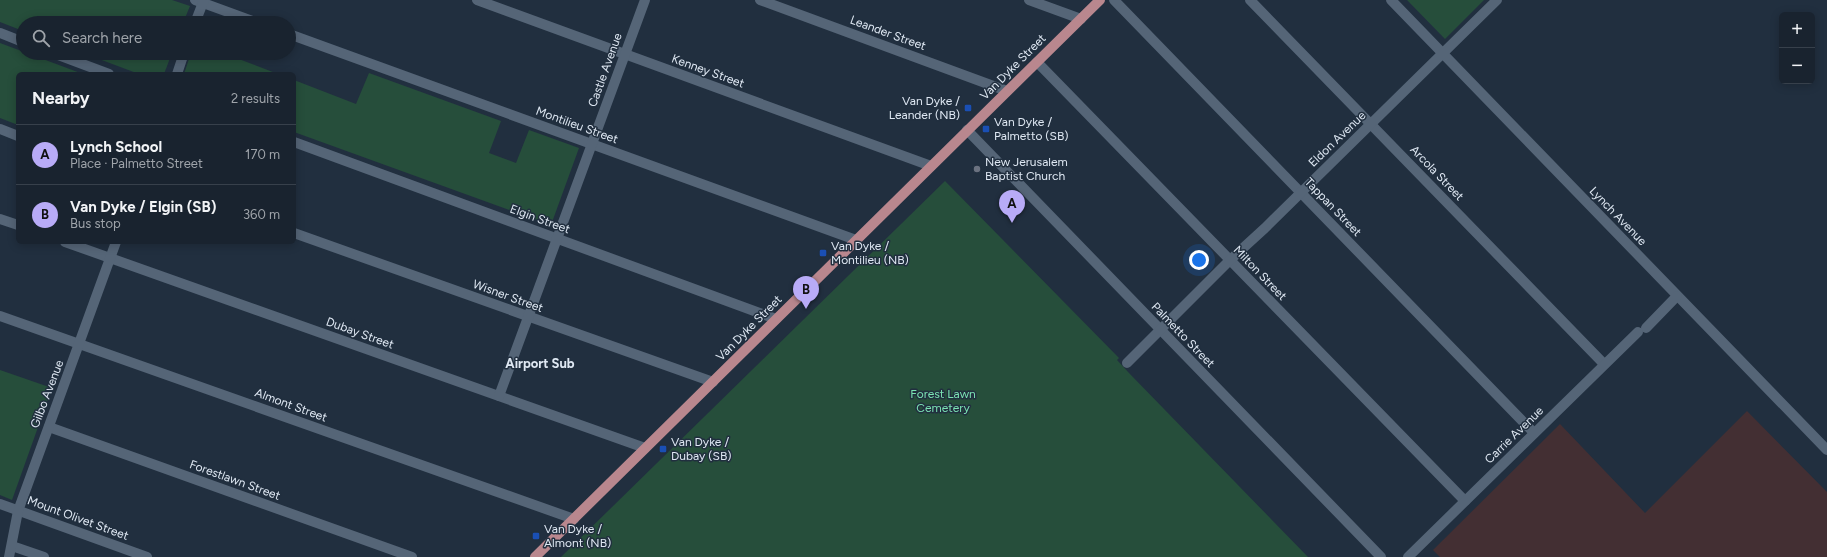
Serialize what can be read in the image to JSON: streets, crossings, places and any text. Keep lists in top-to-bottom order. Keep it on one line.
{"streets":{"main road":["Van Dyke Street"],"street":["Leander Street","Castle Avenue","Kenney Street","Montilieu Street","Eldon Avenue","Arcola Street","Tappan Street","Lynch Avenue","Elgin Street","Milton Street","Wisner Street","Dubay Street","Palmetto Street","Gilbo Avenue","Almont Street","Carrie Avenue","Forestlawn Street","Mount Olivet Street"]},"crossings":[["Leander Street","Van Dyke Street"],["Van Dyke Street","Kenney Street"],["Van Dyke Street","Montilieu Street"],["Van Dyke Street","Elgin Street"],["Van Dyke Street","Milton Street"],["Van Dyke Street","Wisner Street"],["Van Dyke Street","Dubay Street"],["Van Dyke Street","Palmetto Street"],["Van Dyke Street","Almont Street"],["Castle Avenue","Kenney Street"],["Castle Avenue","Montilieu Street"],["Castle Avenue","Elgin Street"],["Castle Avenue","Wisner Street"],["Castle Avenue","Dubay Street"],["Eldon Avenue","Arcola Street"],["Eldon Avenue","Tappan Street"],["Eldon Avenue","Lynch Avenue"],["Eldon Avenue","Milton Street"],["Eldon Avenue","Palmetto Street"],["Arcola Street","Carrie Avenue"],["Tappan Street","Carrie Avenue"],["Lynch Avenue","Carrie Avenue"],["Milton Street","Carrie Avenue"],["Dubay Street","Gilbo Avenue"],["Gilbo Avenue","Almont Street"],["Gilbo Avenue","Forestlawn Street"],["Gilbo Avenue","Mount Olivet Street"]],"districts":["Airport Sub"],"parks":["Forest Lawn Cemetery"],"places":{"transit":["Van Dyke / Leander (NB)","Van Dyke / Palmetto (SB)","Van Dyke / Montilieu (NB)","Van Dyke / Dubay (SB)","Van Dyke / Almont (NB)"],"other":["New Jerusalem Baptist Church"]},"page":{"map_buttons":["+","−"],"search":"Search here","heading":["Nearby","2 results"],"list":[{"mark":"A","name":"Lynch School","note":"Place · Palmetto Street","value":"170 m"},{"mark":"B","name":"Van Dyke / Elgin (SB)","note":"Bus stop","value":"360 m"}],"pins":["A","B"]}}
